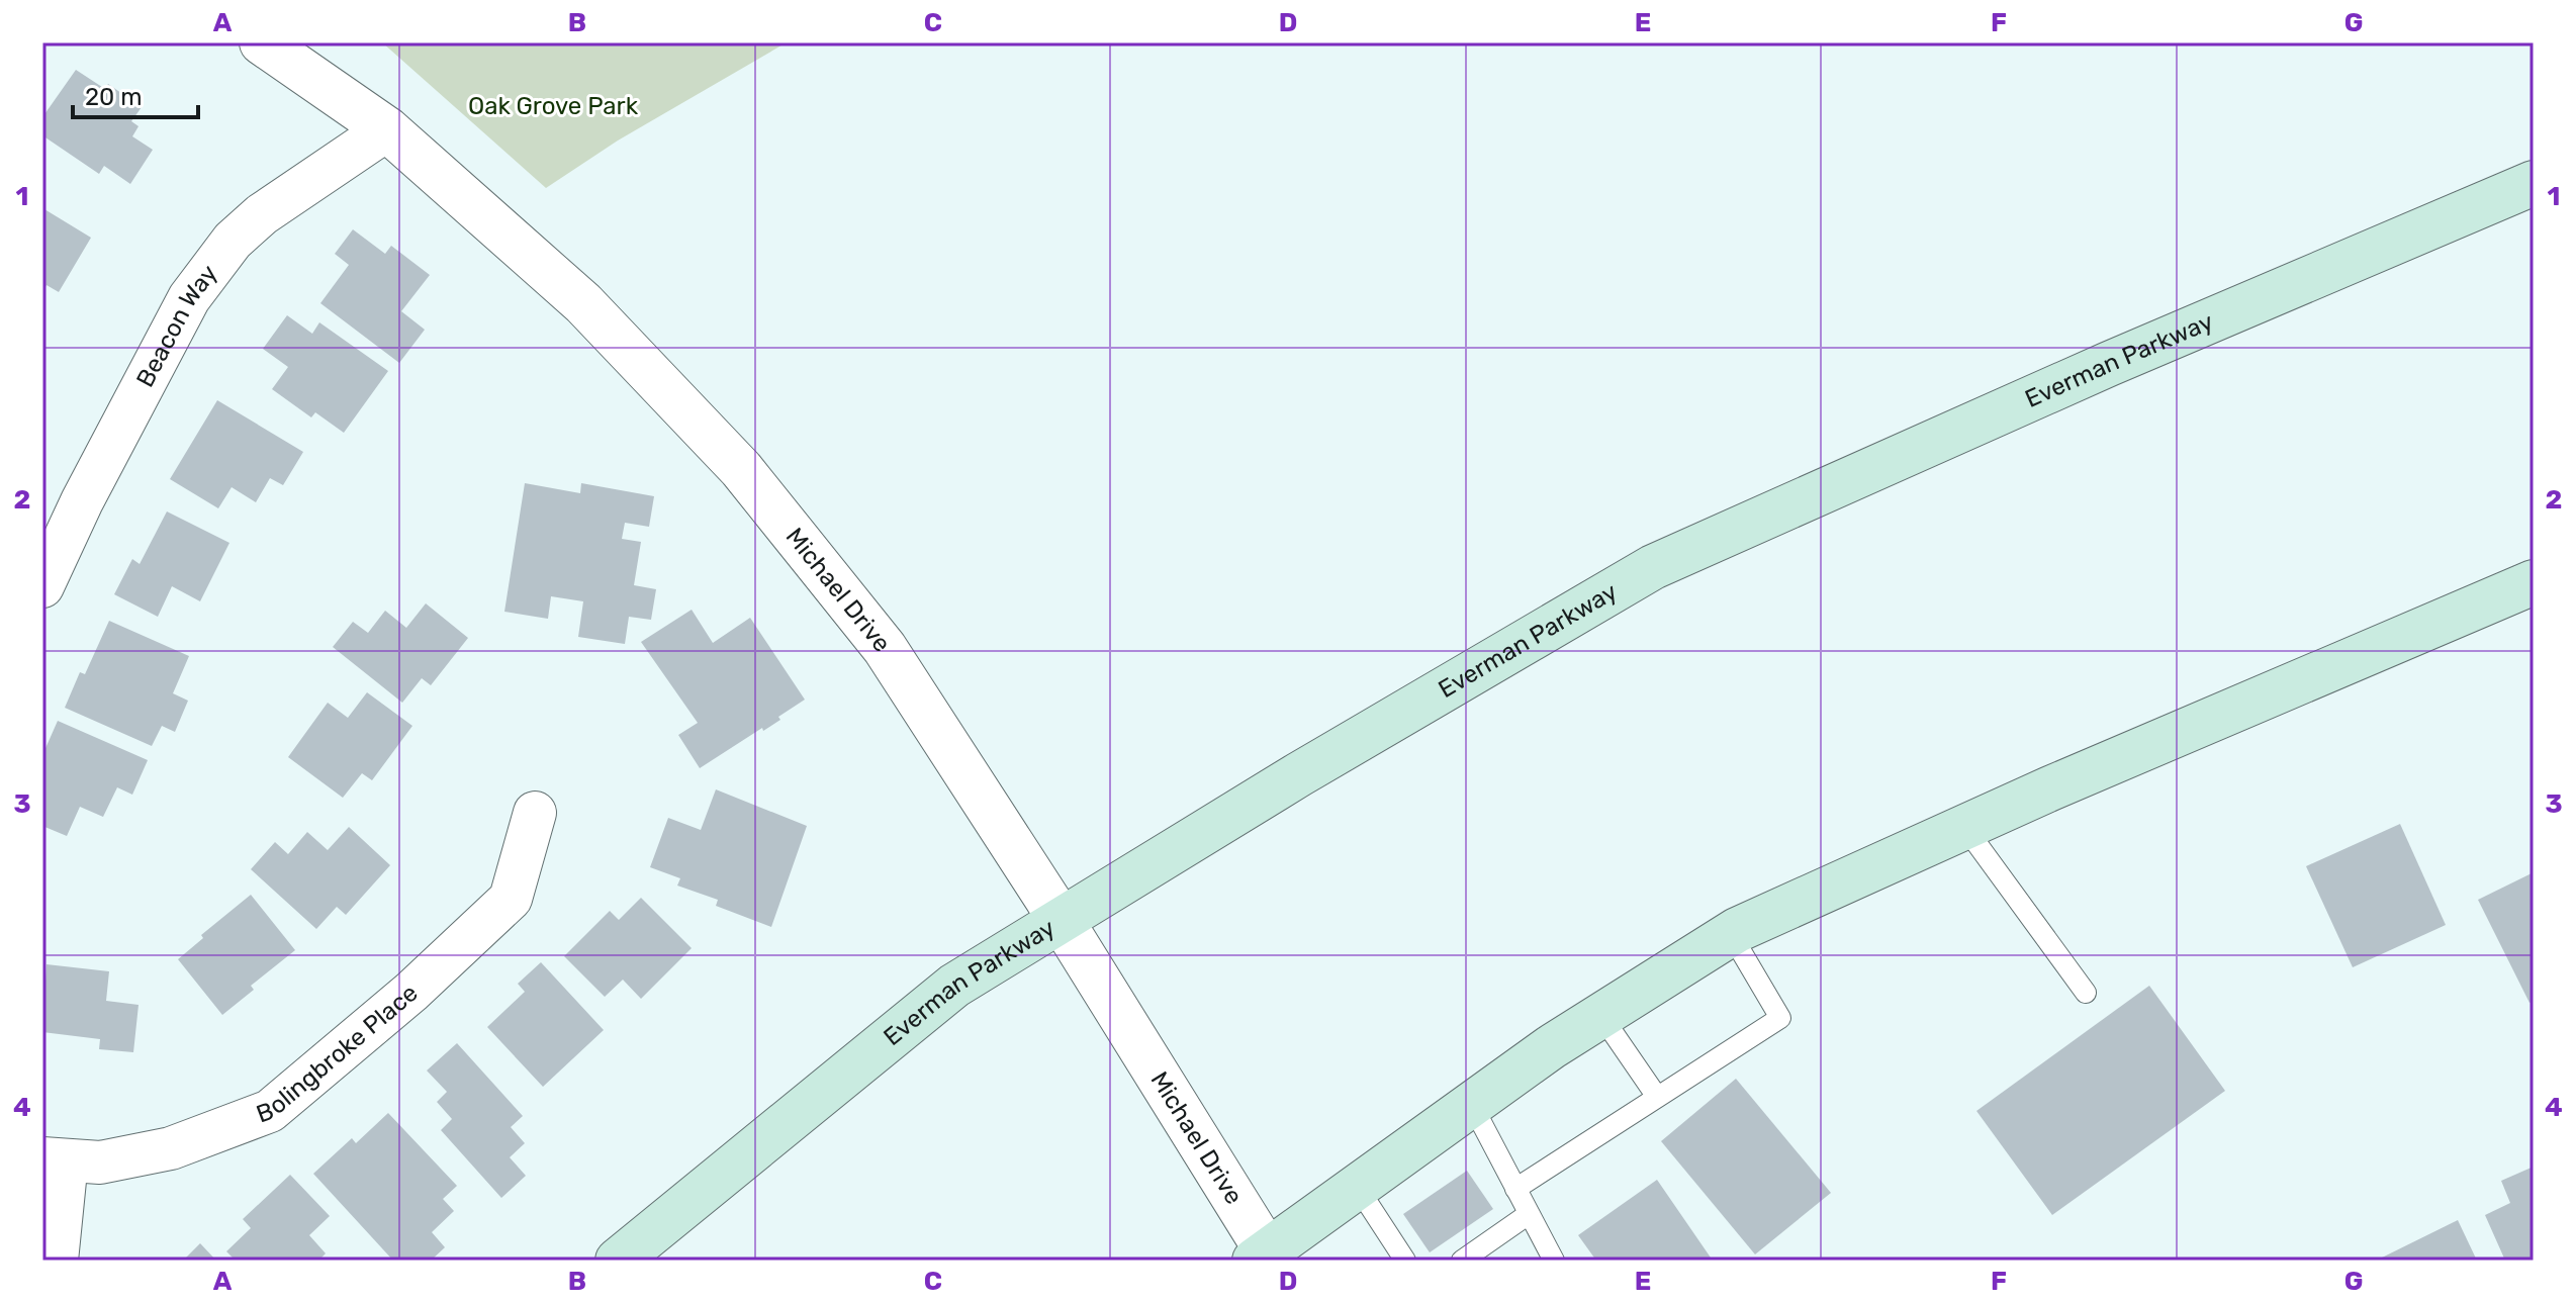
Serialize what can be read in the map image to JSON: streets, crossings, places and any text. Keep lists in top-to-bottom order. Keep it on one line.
{"streets":{"main road":["Everman Parkway"],"street":["Beacon Way","Michael Drive","Bolingbroke Place"]},"crossings":[["Beacon Way","Michael Drive"],["Everman Parkway","Michael Drive"]],"parks":["Oak Grove Park"],"scale_bar":"20 m","grid":{"columns":["A","B","C","D","E","F","G"],"rows":["1","2","3","4"]}}
